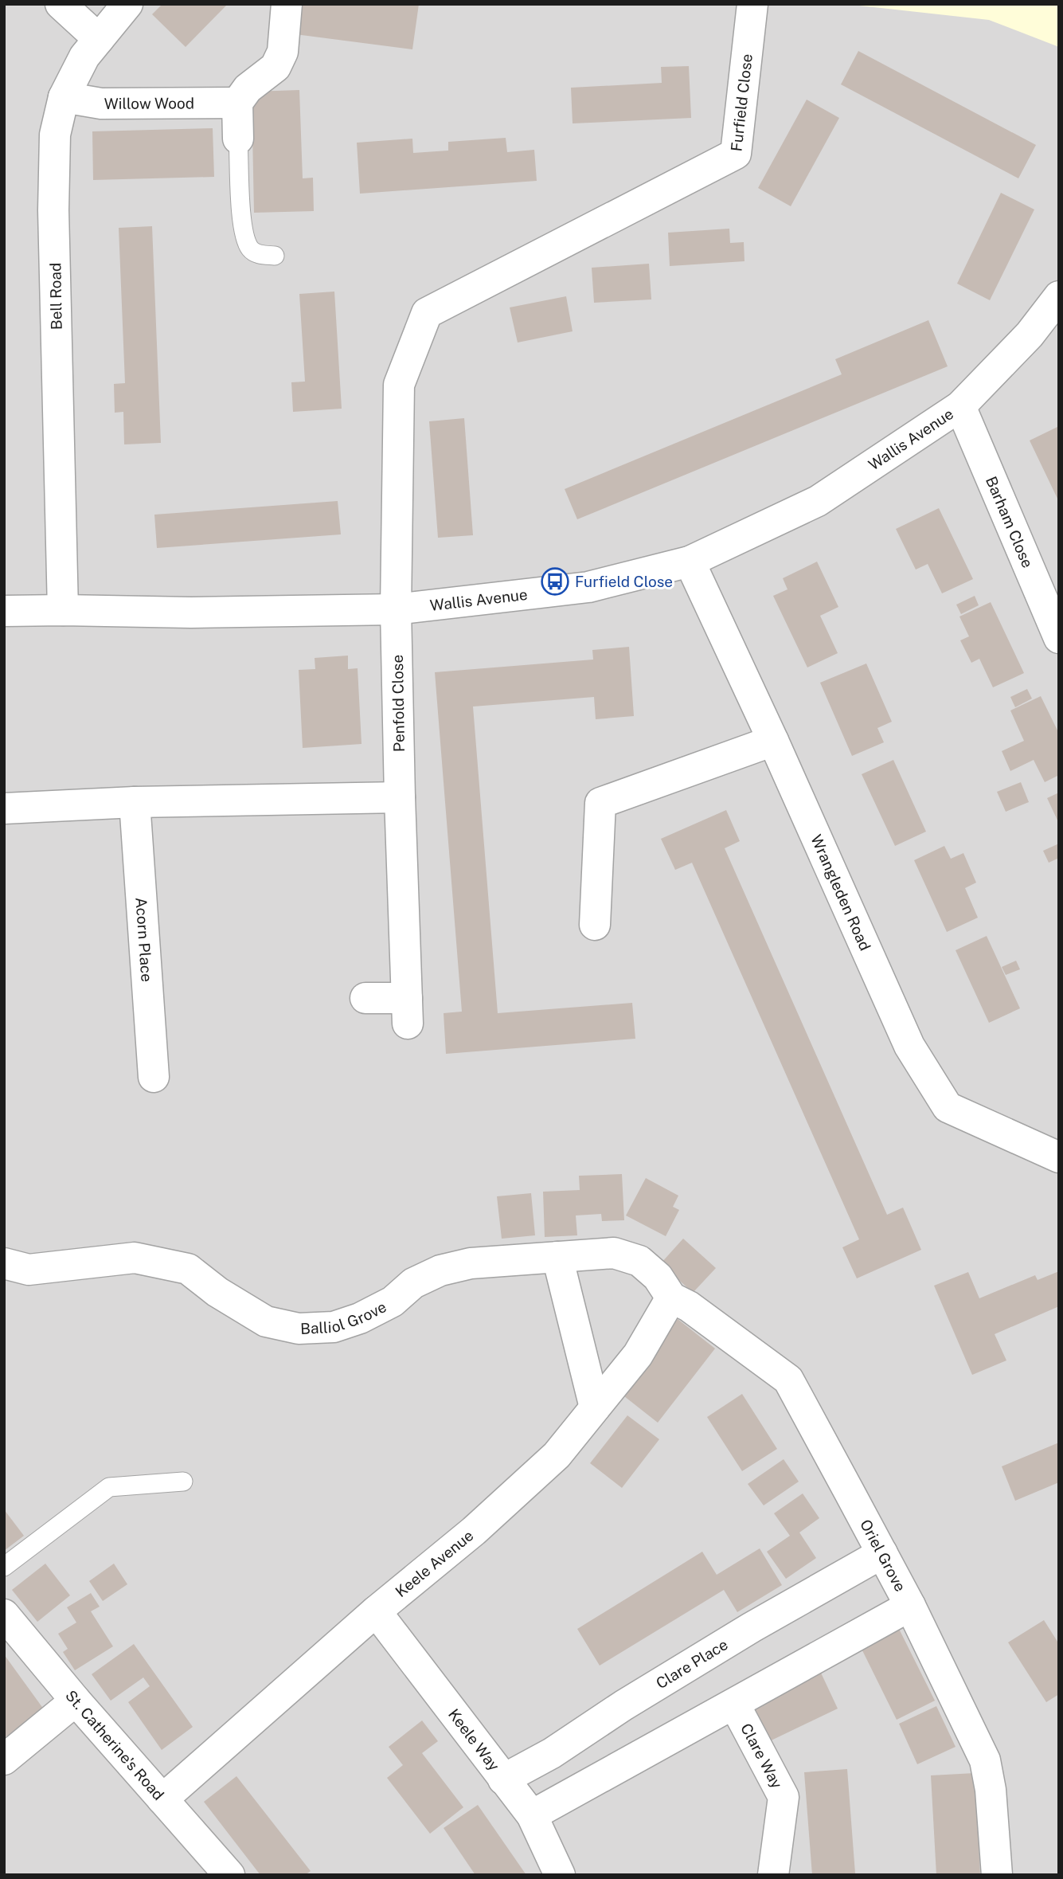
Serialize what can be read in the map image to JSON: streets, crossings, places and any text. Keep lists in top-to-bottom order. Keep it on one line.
{"streets":{"street":["Furfield Close","Willow Wood","Bell Road","Wallis Avenue","Barham Close","Penfold Close","Wrangleden Road","Acorn Place","Balliol Grove","Oriel Grove","Keele Avenue","Clare Place","Keele Way","St. Catherine's Road","Clare Way"]},"crossings":[["Furfield Close","Wallis Avenue"],["Furfield Close","Penfold Close"],["Willow Wood","Bell Road"],["Bell Road","Wallis Avenue"],["Wallis Avenue","Barham Close"],["Wallis Avenue","Penfold Close"],["Wallis Avenue","Wrangleden Road"],["Balliol Grove","Oriel Grove"],["Balliol Grove","Keele Avenue"],["Oriel Grove","Keele Avenue"],["Oriel Grove","Clare Place"],["Keele Avenue","Keele Way"],["Keele Avenue","St. Catherine's Road"],["Clare Place","Keele Way"]],"places":{"bus stop":["Furfield Close"]}}
